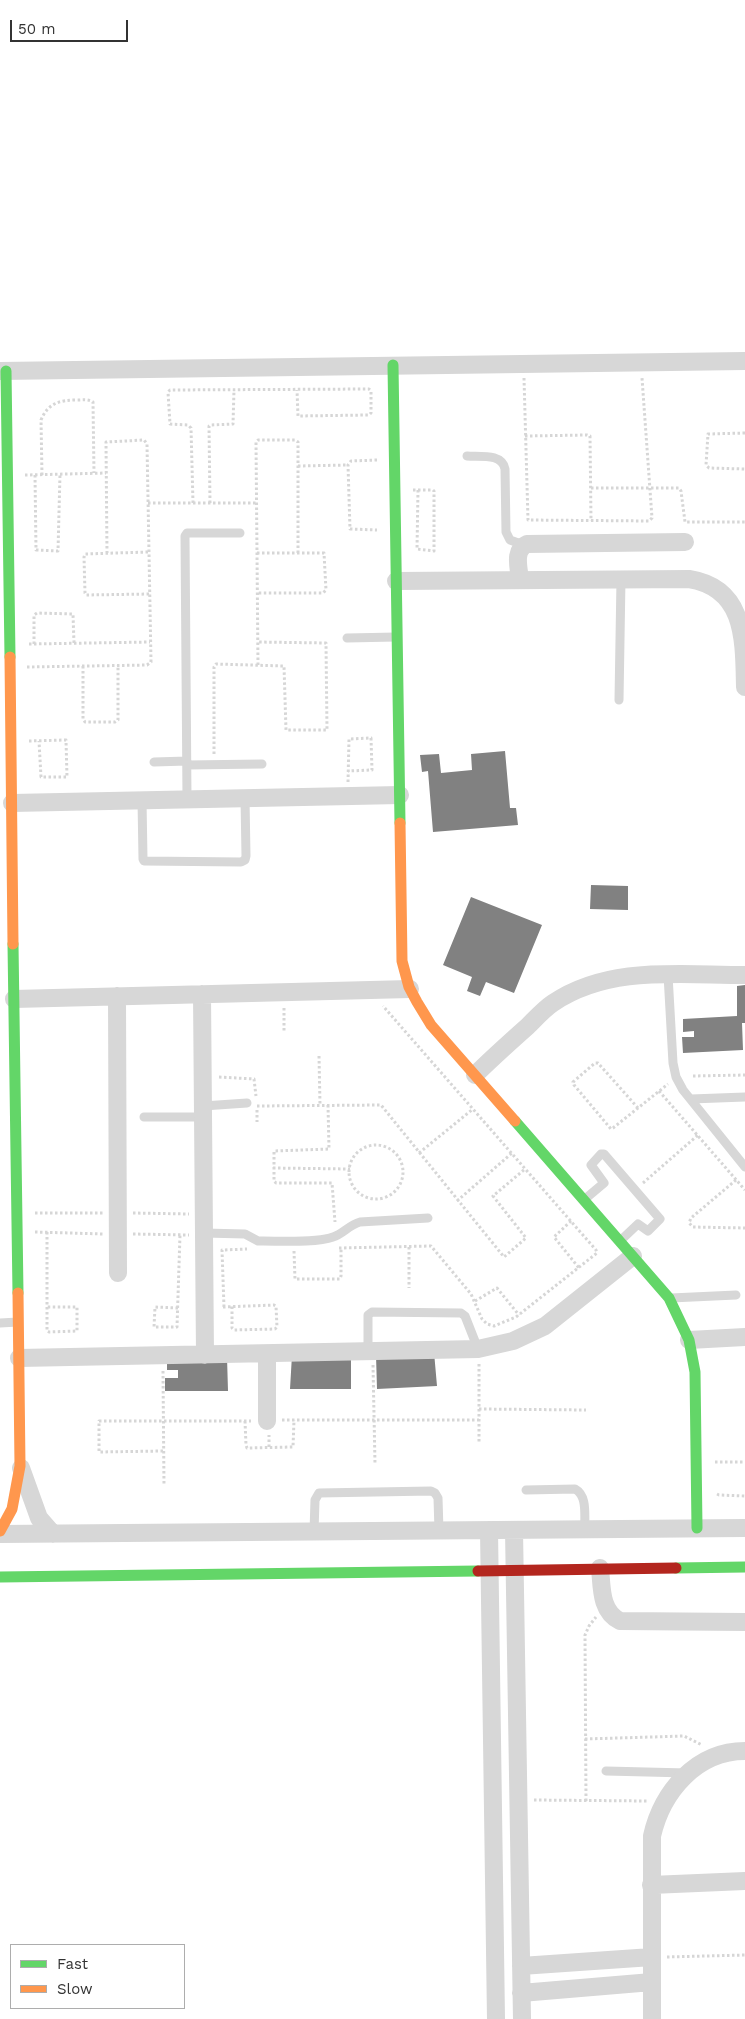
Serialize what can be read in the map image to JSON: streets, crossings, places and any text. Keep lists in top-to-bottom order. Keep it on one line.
{"legend":["Fast","Slow"],"scale_bar":"50 m"}
